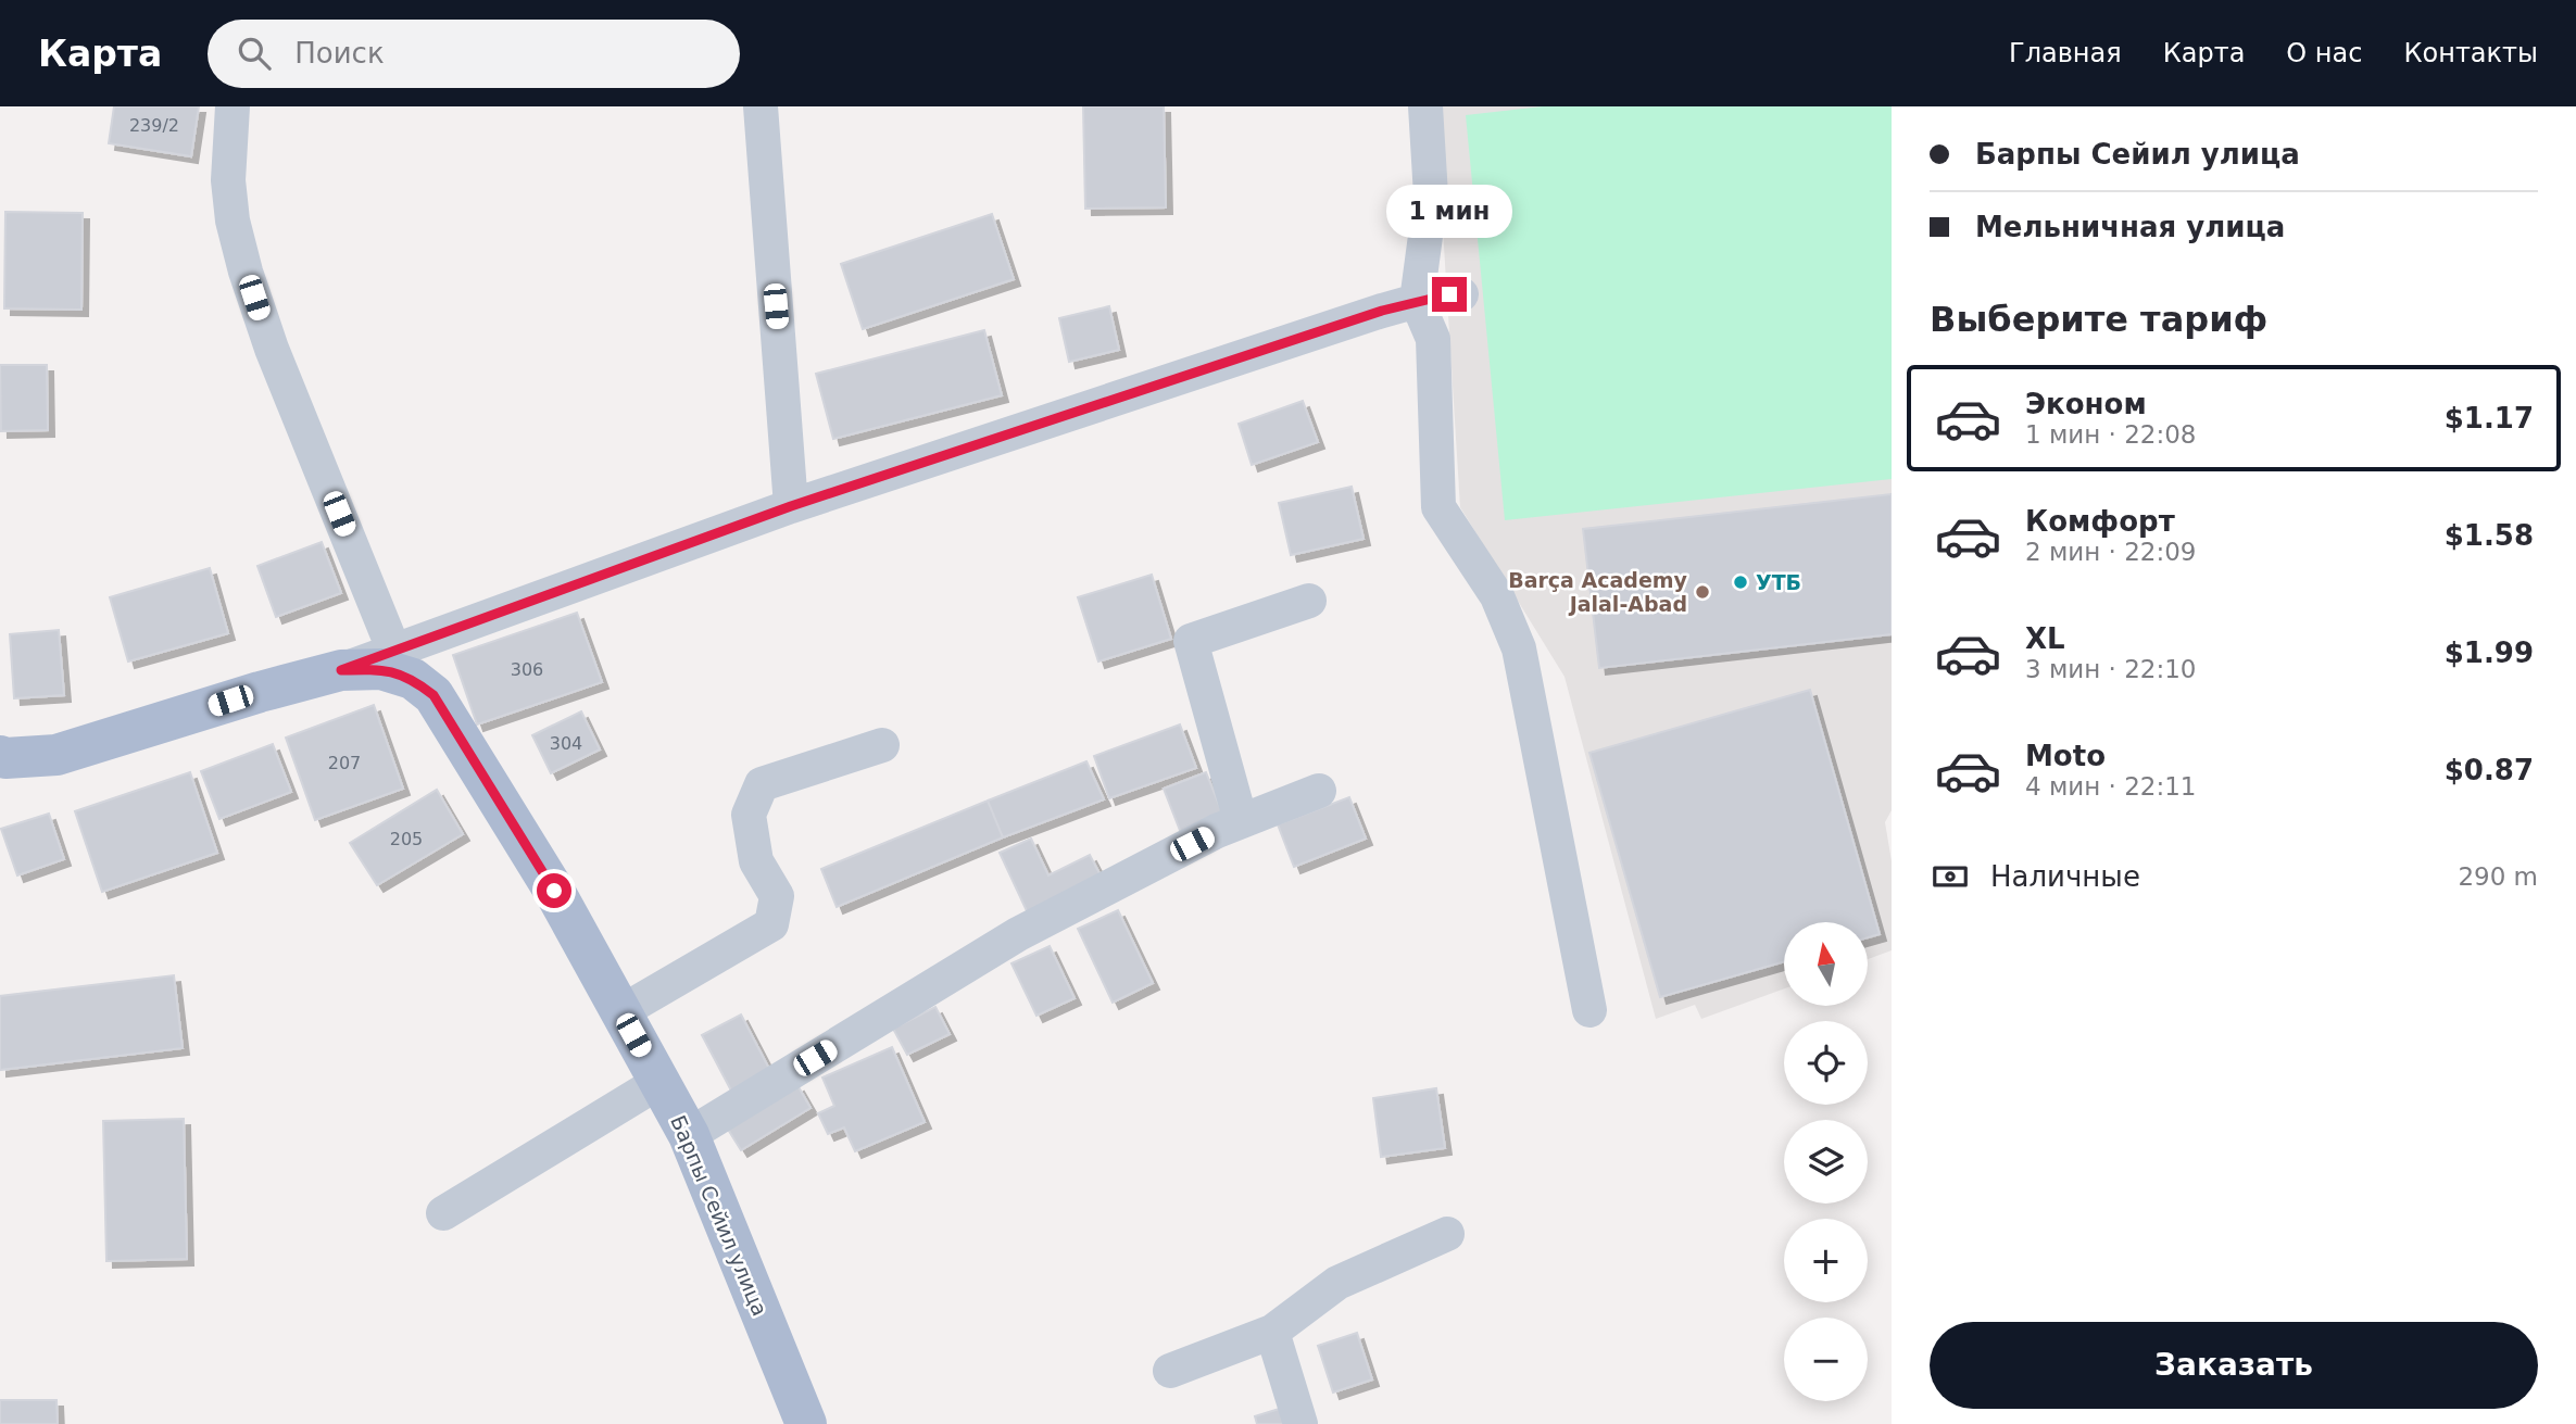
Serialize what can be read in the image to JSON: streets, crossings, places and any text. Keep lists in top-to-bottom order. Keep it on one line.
{"streets":{"main road":["Барпы Сейил улица"]},"places":["УТБ","Barça Academy Jalal-Abad"],"house_numbers":["239/2","306","304","207","205"],"north":"top","page":{"header":"Карта","search":"Поиск","nav":["Главная","Карта","О нас","Контакты"],"banner":["Барпы Сейил улица","Мельничная улица"],"bubble":"1 мин","heading":"Выберите тариф","list":[{"name":"Эконом","note":"1 мин · 22:08","value":"$1.17"},{"name":"Комфорт","note":"2 мин · 22:09","value":"$1.58"},{"name":"XL","note":"3 мин · 22:10","value":"$1.99"},{"name":"Moto","note":"4 мин · 22:11","value":"$0.87"}],"pay":["Наличные","290 m"],"map_buttons":["+","−"],"buttons":"Заказать"}}
